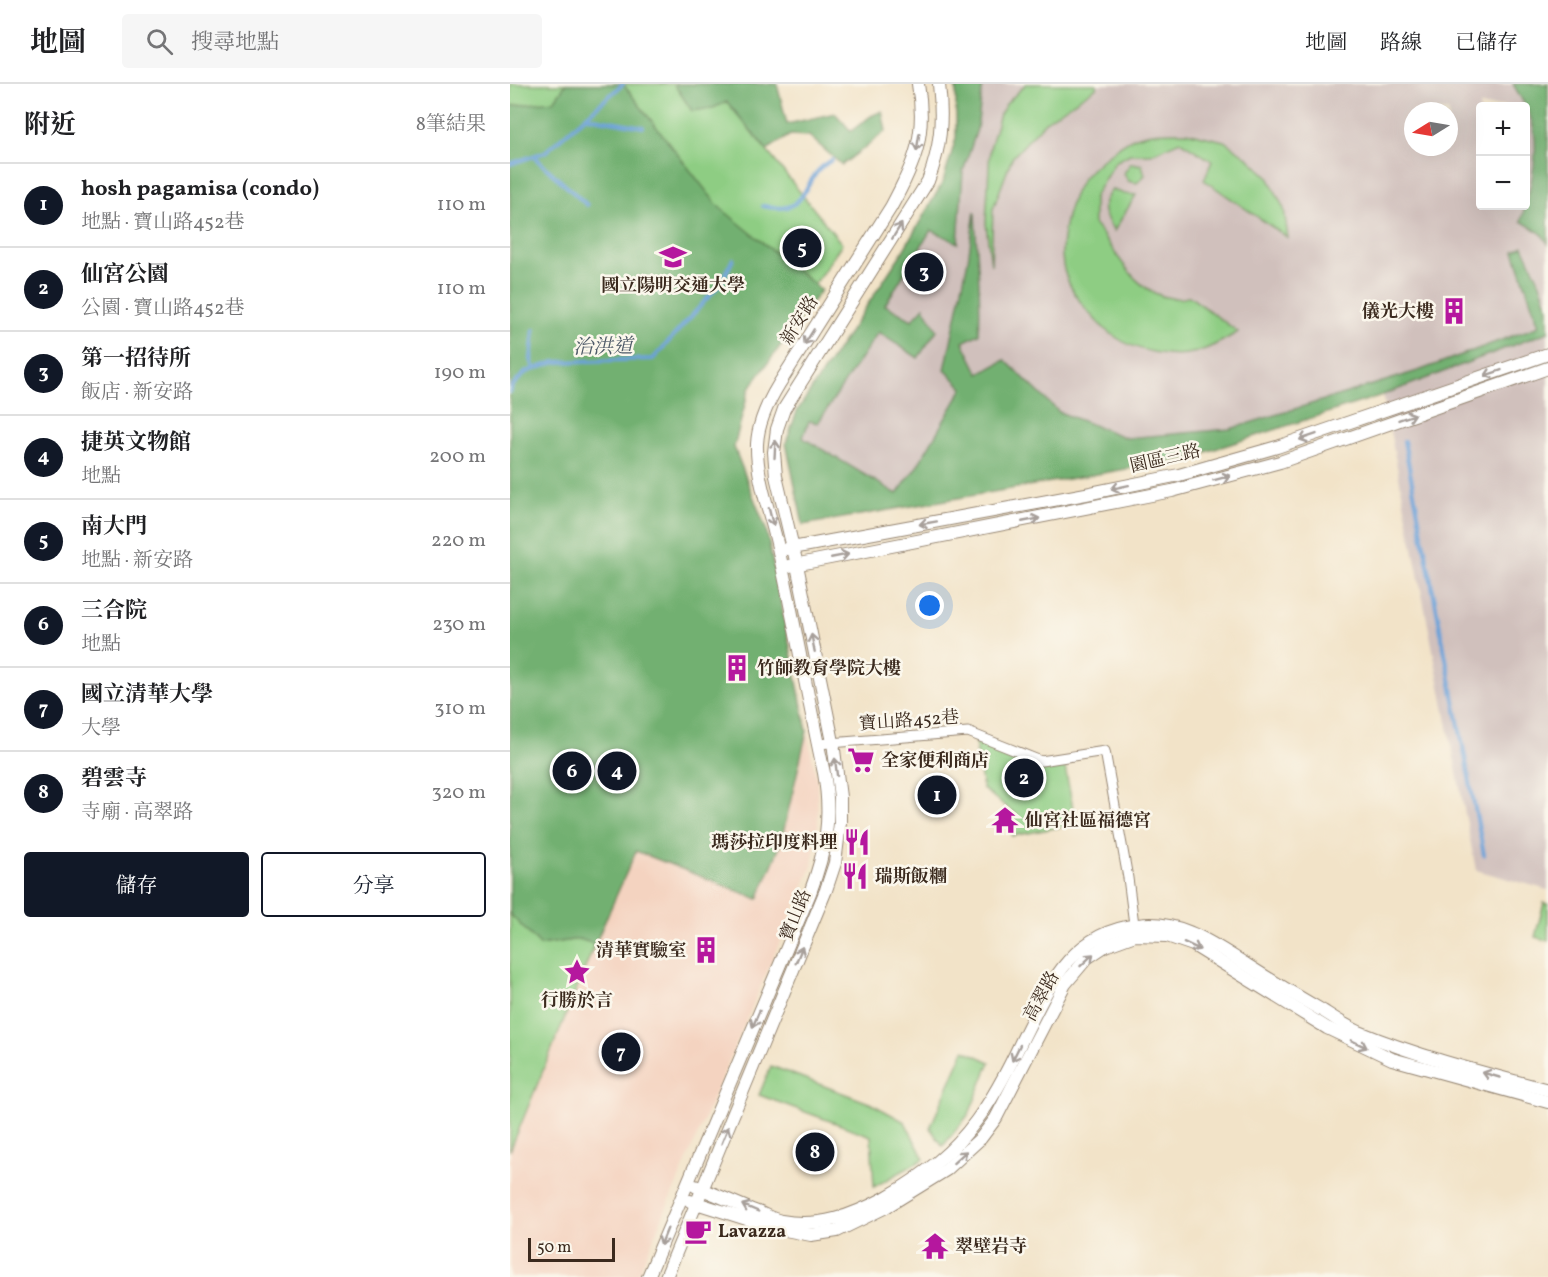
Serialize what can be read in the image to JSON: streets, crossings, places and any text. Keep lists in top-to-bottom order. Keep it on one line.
{"streets":{"street":["新安路","園區三路","寶山路452巷","寶山路","高翠路"]},"crossings":[["新安路","園區三路"],["新安路","寶山路"],["園區三路","寶山路"],["寶山路452巷","寶山路"],["寶山路452巷","高翠路"],["寶山路","高翠路"]],"water":["治洪道"],"places":{"school or university":["國立陽明交通大學"],"building":["儀光大樓","竹師教育學院大樓","清華實驗室"],"supermarket":["全家便利商店"],"temple":["仙宮社區福德宮","翠壁岩寺"],"restaurant":["瑪莎拉印度料理","瑞斯飯糰"],"place":["行勝於言"],"cafe":["Lavazza"]},"scale_bar":"50 m","north":"left","page":{"header":"地圖","search":"搜尋地點","nav":["地圖","路線","已儲存"],"heading":["附近","8筆結果"],"map_buttons":["+","−"],"list":[{"mark":"1","name":"hosh pagamisa (condo)","note":"地點 · 寶山路452巷","value":"110 m"},{"mark":"2","name":"仙宮公園","note":"公園 · 寶山路452巷","value":"110 m"},{"mark":"3","name":"第一招待所","note":"飯店 · 新安路","value":"190 m"},{"mark":"4","name":"捷英文物館","note":"地點","value":"200 m"},{"mark":"5","name":"南大門","note":"地點 · 新安路","value":"220 m"},{"mark":"6","name":"三合院","note":"地點","value":"230 m"},{"mark":"7","name":"國立清華大學","note":"大學","value":"310 m"},{"mark":"8","name":"碧雲寺","note":"寺廟 · 高翠路","value":"320 m"}],"pins":["5","3","4","6","2","1","7","8"],"buttons":["儲存","分享"],"scale":"50 m"}}
